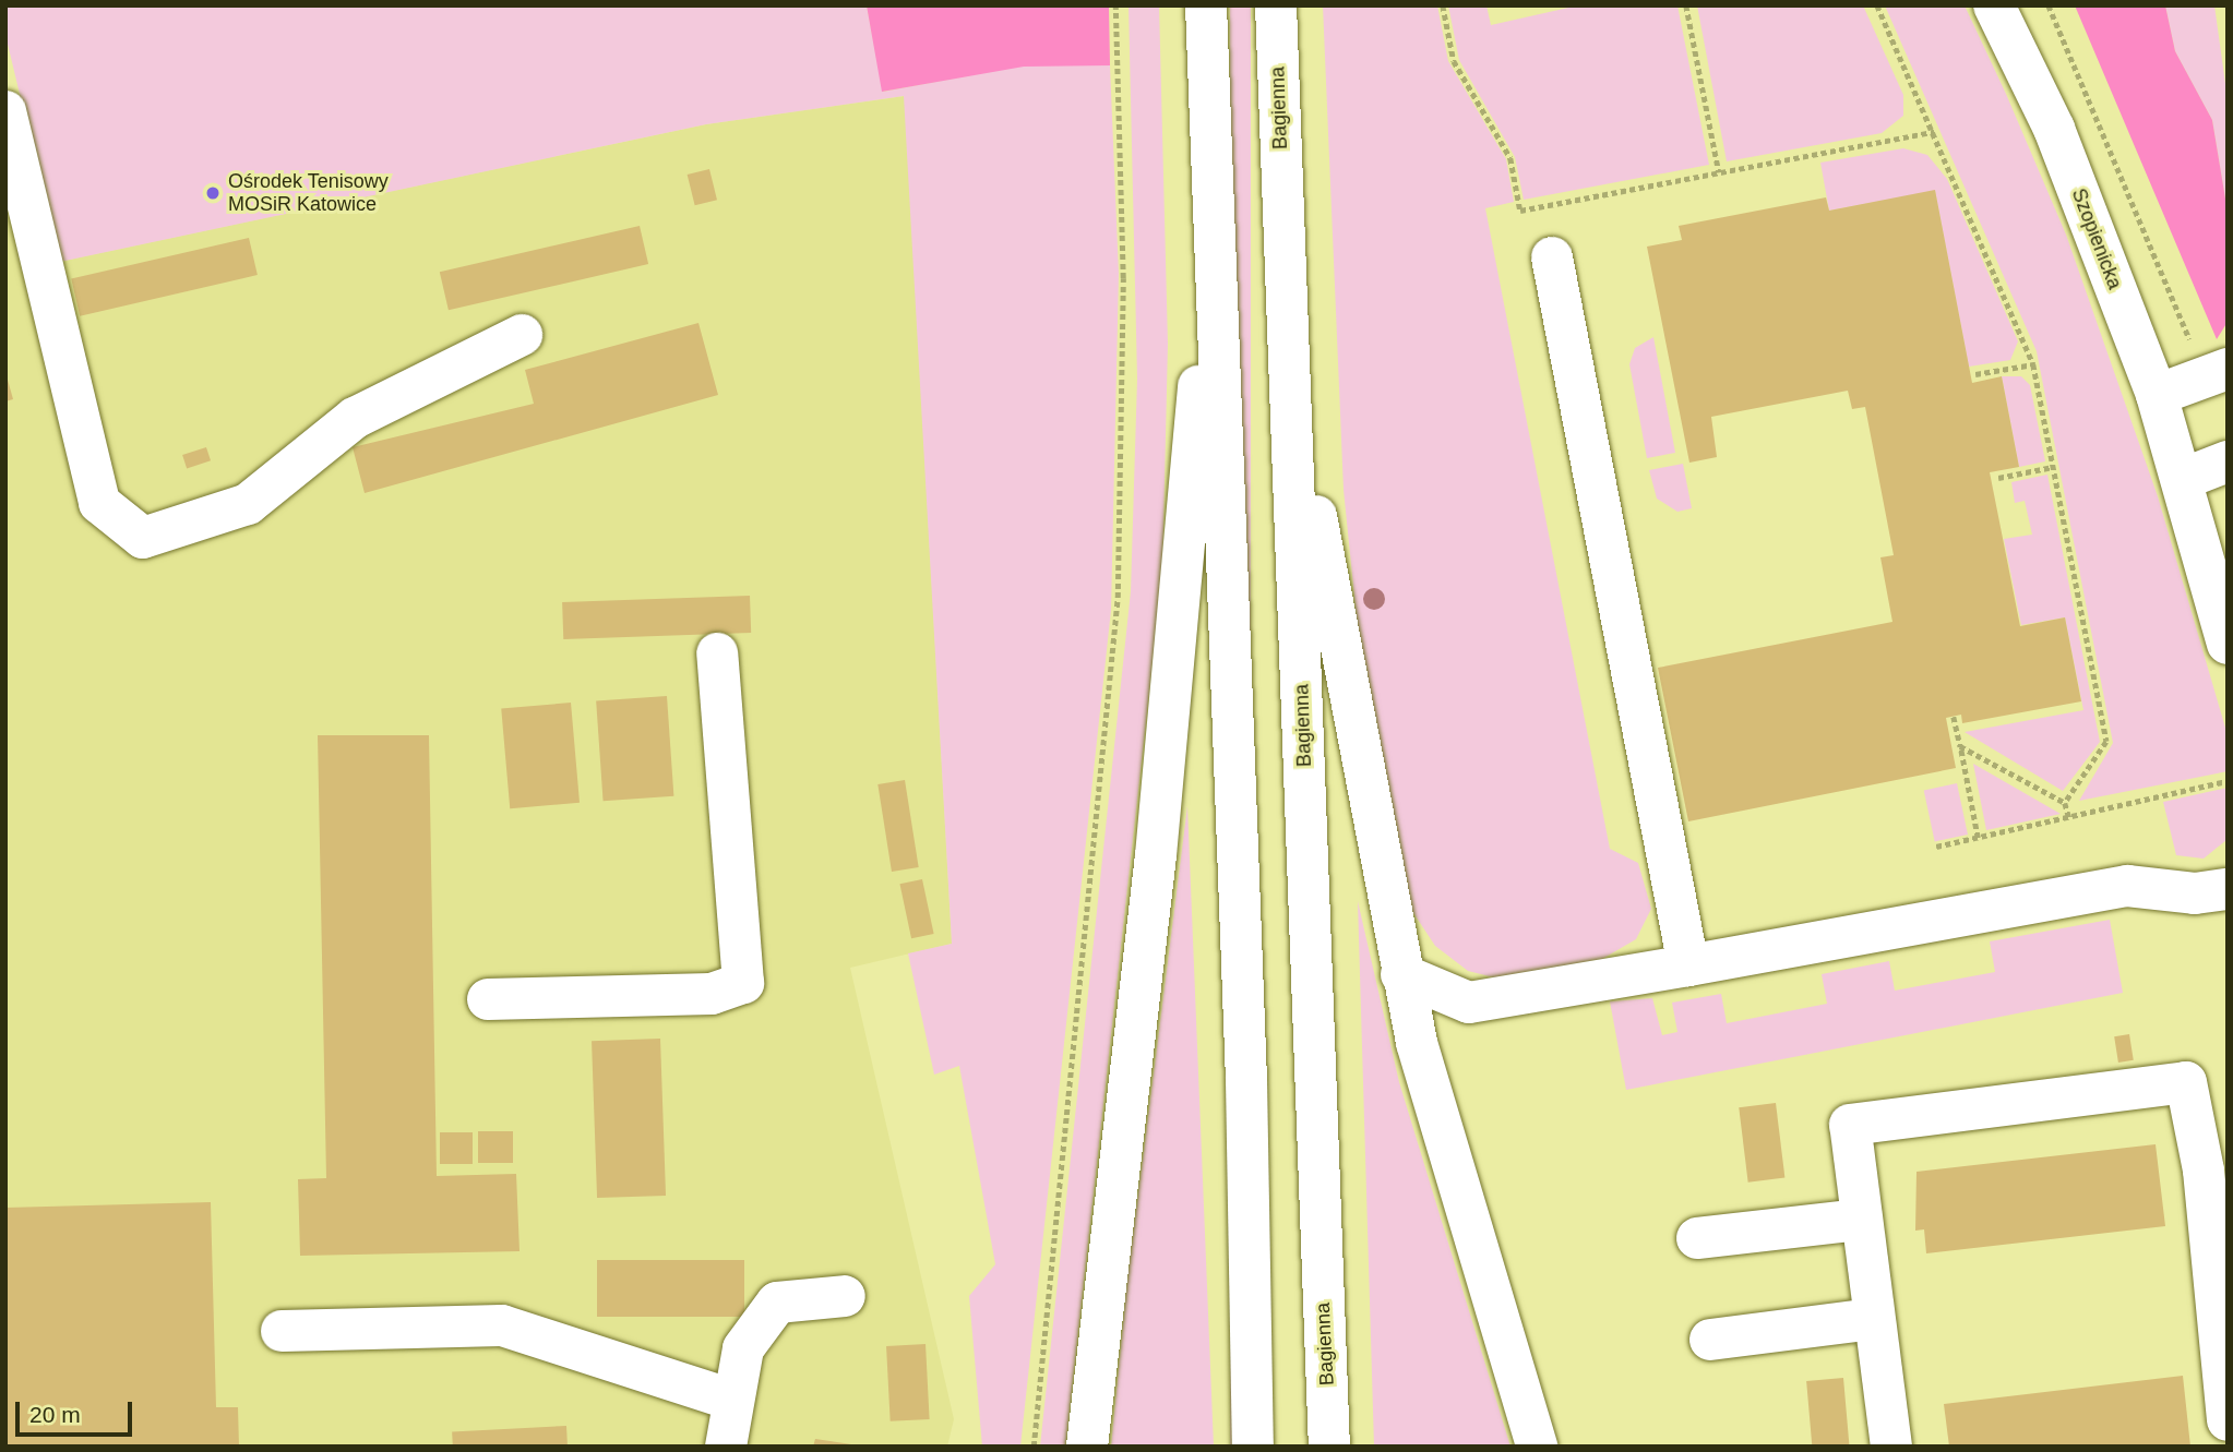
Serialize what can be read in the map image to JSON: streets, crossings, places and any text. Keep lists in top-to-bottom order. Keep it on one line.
{"streets":{"main road":["Bagienna","Szopienicka"]},"places":["Ośrodek Tenisowy MOSiR Katowice"],"scale_bar":"20 m"}
